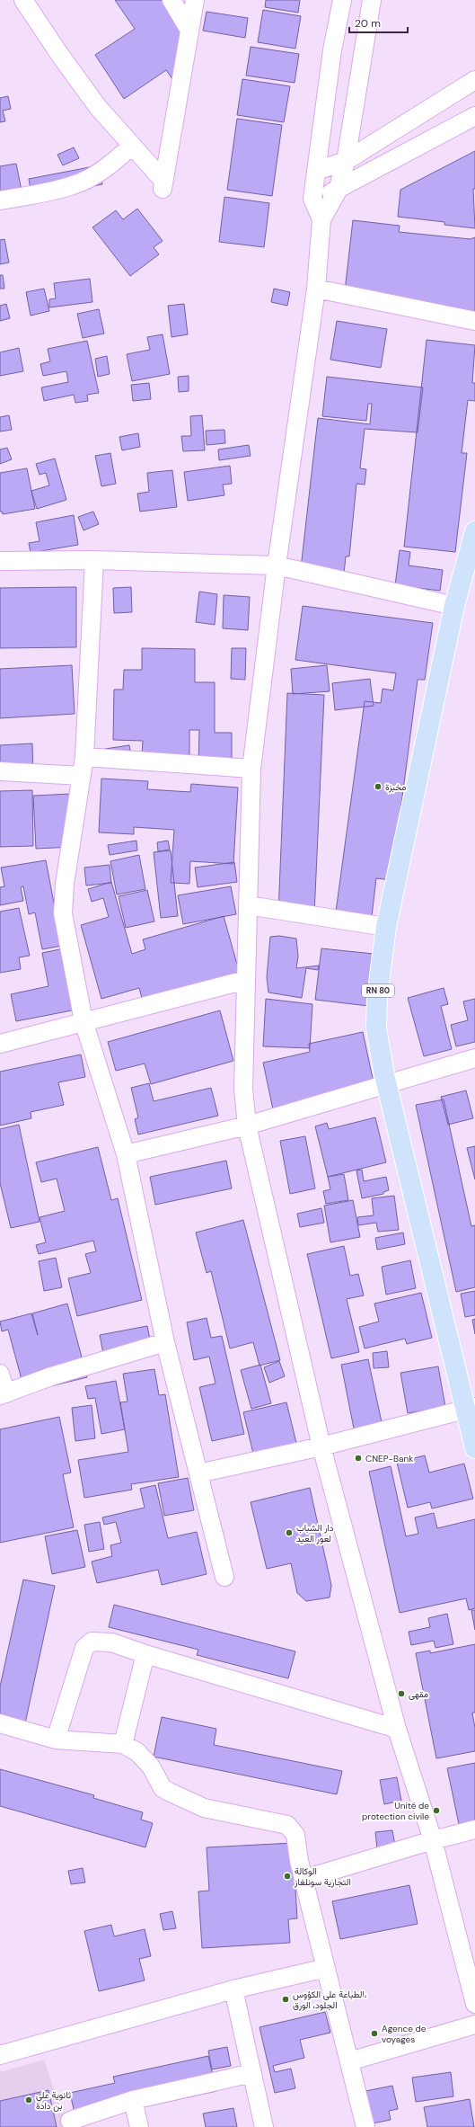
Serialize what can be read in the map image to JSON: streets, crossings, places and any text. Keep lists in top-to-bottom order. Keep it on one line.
{"streets":{"main road":["RN 80"]},"places":["مخبزة","CNEP-Bank","دار الشباب لعور العيد","مقهى","Unité de protection civile","الوكالة التجارية سونلغاز","الطباعة على الكؤوس، الجلود، الورق","Agence de voyages","ثانوية علي بن دادة"],"scale_bar":"20 m"}
